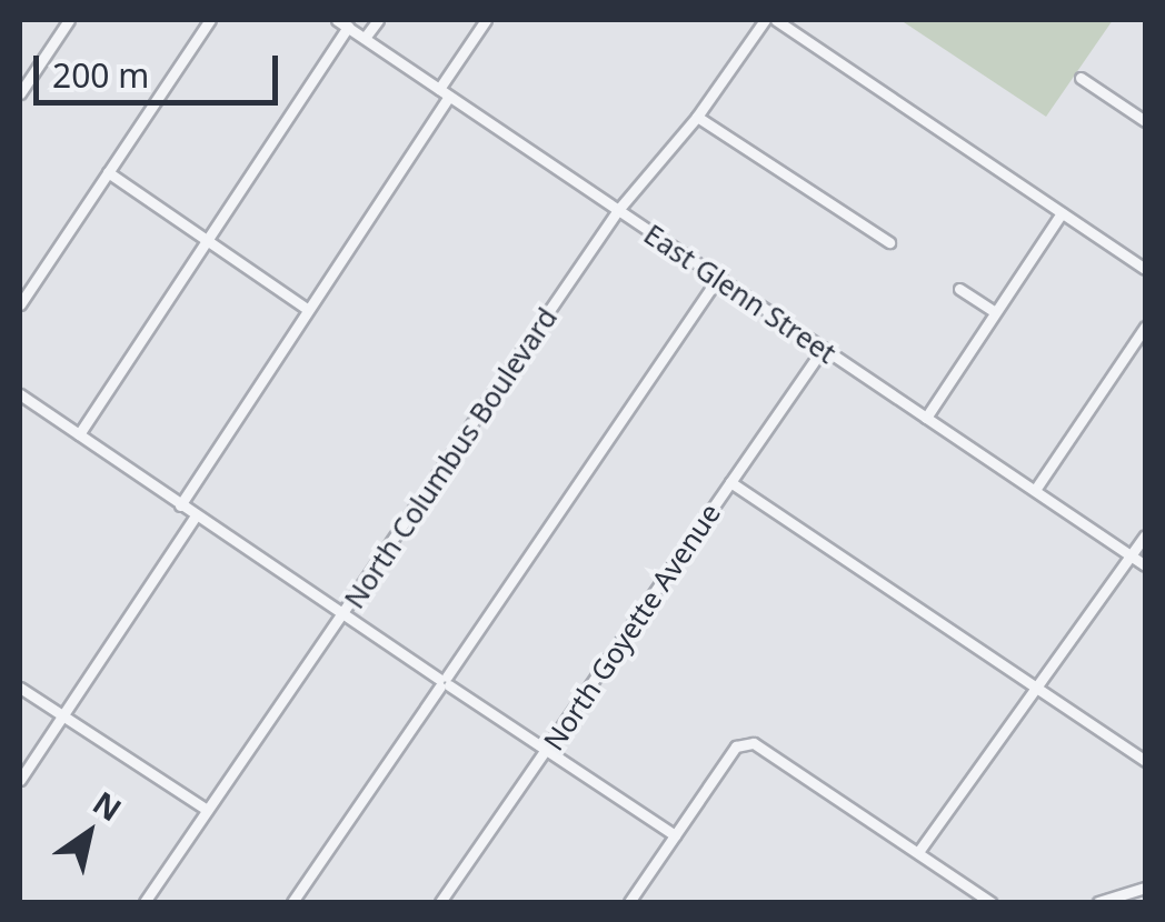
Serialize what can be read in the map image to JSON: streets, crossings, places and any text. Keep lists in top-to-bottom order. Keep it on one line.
{"streets":{"street":["East Glenn Street","North Columbus Boulevard","North Goyette Avenue"]},"crossings":[["East Glenn Street","North Columbus Boulevard"],["East Glenn Street","North Goyette Avenue"]],"scale_bar":"200 m","north":"top right"}
